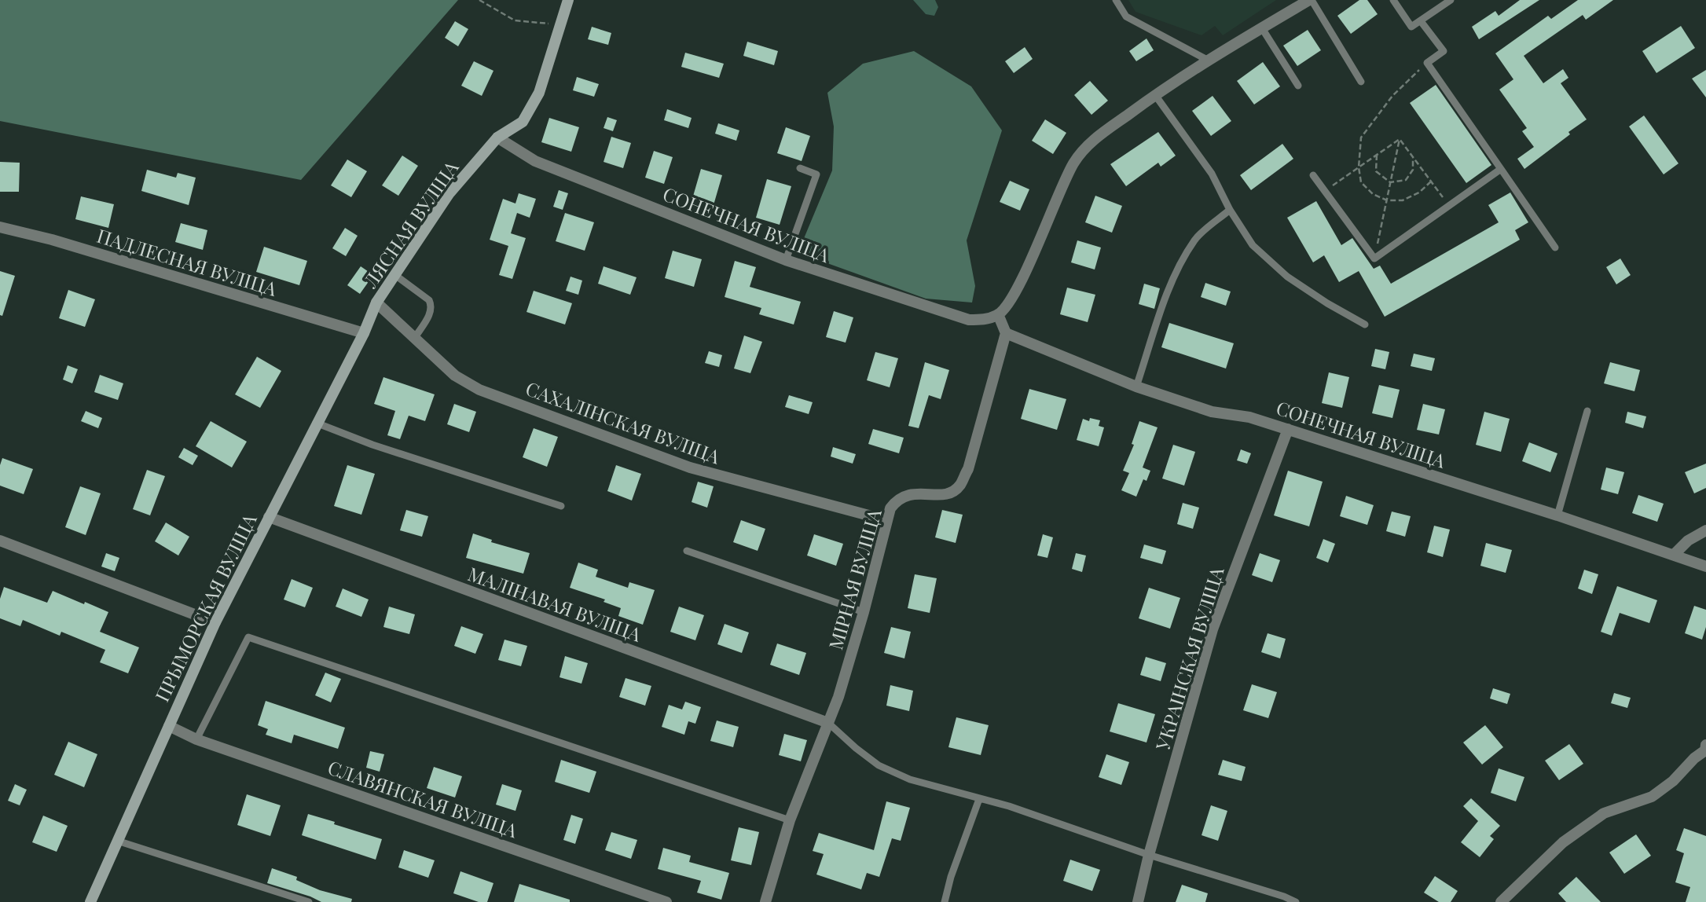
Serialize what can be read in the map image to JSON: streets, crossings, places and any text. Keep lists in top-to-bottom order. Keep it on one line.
{"streets":{"main road":["ЛЯСНАЯ ВУЛІЦА","ПРЫМОРСКАЯ ВУЛІЦА"],"street":["СОНЕЧНАЯ ВУЛІЦА","ПАДЛЕСНАЯ ВУЛІЦА","САХАЛІНСКАЯ ВУЛІЦА","МІРНАЯ ВУЛІЦА","МАЛІНАВАЯ ВУЛІЦА","УКРАІНСКАЯ ВУЛІЦА","СЛАВЯНСКАЯ ВУЛІЦА"]},"crossings":[["ЛЯСНАЯ ВУЛІЦА","СОНЕЧНАЯ ВУЛІЦА"],["ЛЯСНАЯ ВУЛІЦА","ПАДЛЕСНАЯ ВУЛІЦА"],["ЛЯСНАЯ ВУЛІЦА","САХАЛІНСКАЯ ВУЛІЦА"],["ЛЯСНАЯ ВУЛІЦА","ПРЫМОРСКАЯ ВУЛІЦА"],["СОНЕЧНАЯ ВУЛІЦА","МІРНАЯ ВУЛІЦА"],["СОНЕЧНАЯ ВУЛІЦА","УКРАІНСКАЯ ВУЛІЦА"],["ПАДЛЕСНАЯ ВУЛІЦА","ПРЫМОРСКАЯ ВУЛІЦА"],["САХАЛІНСКАЯ ВУЛІЦА","МІРНАЯ ВУЛІЦА"],["МІРНАЯ ВУЛІЦА","МАЛІНАВАЯ ВУЛІЦА"],["МАЛІНАВАЯ ВУЛІЦА","ПРЫМОРСКАЯ ВУЛІЦА"],["ПРЫМОРСКАЯ ВУЛІЦА","СЛАВЯНСКАЯ ВУЛІЦА"]]}
